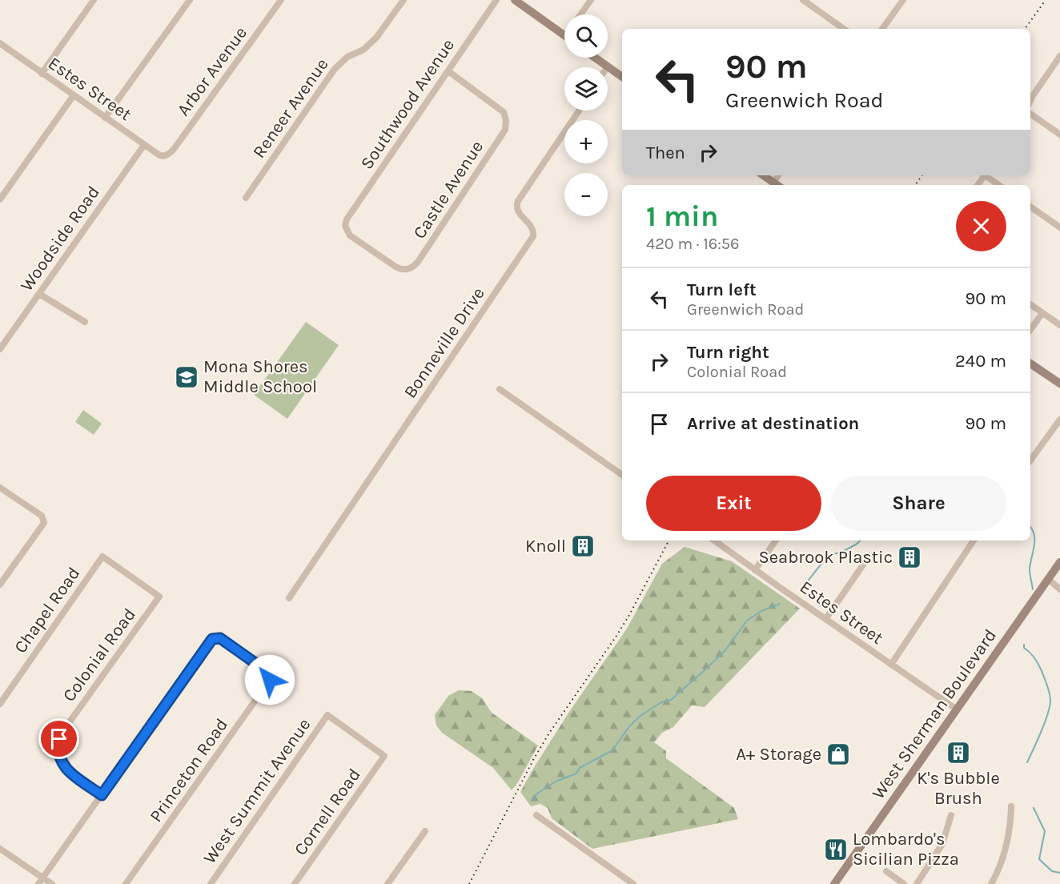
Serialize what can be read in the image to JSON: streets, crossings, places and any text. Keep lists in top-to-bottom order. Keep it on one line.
{"streets":{"main road":["West Sherman Boulevard"],"street":["Arbor Avenue","Estes Street","Southwood Avenue","Reneer Avenue","Castle Avenue","Woodside Road","Bonneville Drive","Chapel Road","Colonial Road","Princeton Road","West Summit Avenue","Cornell Road"]},"crossings":[["Arbor Avenue","Estes Street"],["Estes Street","Woodside Road"],["Estes Street","West Sherman Boulevard"],["Southwood Avenue","Castle Avenue"],["Chapel Road","Colonial Road"],["Colonial Road","Princeton Road"],["West Summit Avenue","Cornell Road"]],"places":{"school or university":["Mona Shores Middle School"],"building":["Knoll","Seabrook Plastic","K's Bubble Brush"],"shop":["A+ Storage"],"restaurant":["Lombardo's Sicilian Pizza"]},"page":{"map_buttons":["+","−"],"turn":["90 m","Greenwich Road"],"then":"Then","heading":["1 min","420 m · 16:56"],"list":[{"name":"Turn left","note":"Greenwich Road","value":"90 m"},{"name":"Turn right","note":"Colonial Road","value":"240 m"},{"name":"Arrive at destination","value":"90 m"}],"buttons":["Exit","Share"]}}
